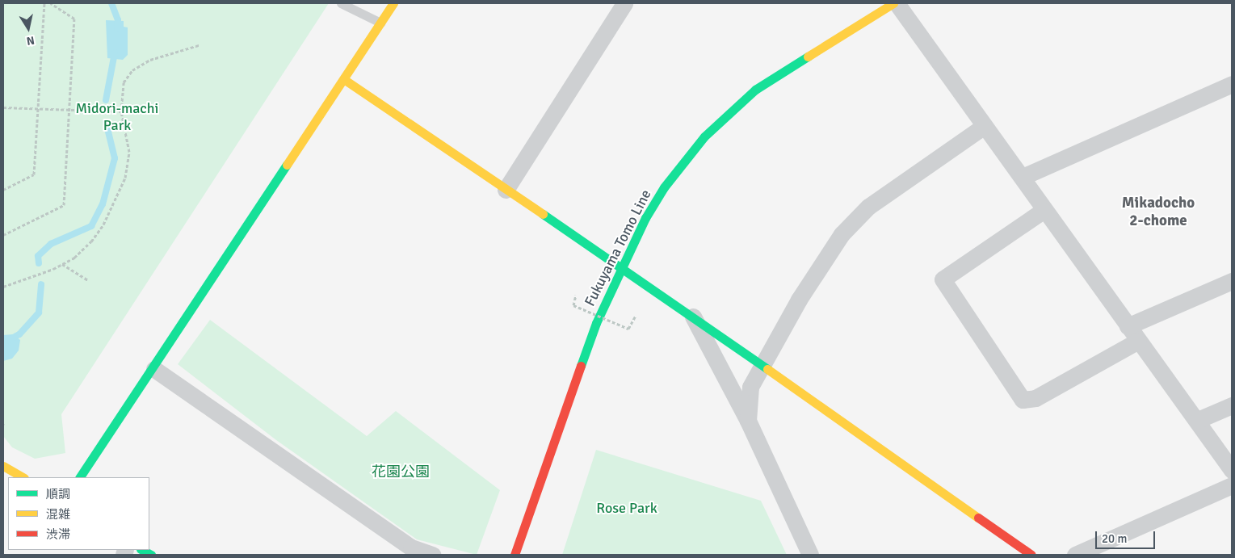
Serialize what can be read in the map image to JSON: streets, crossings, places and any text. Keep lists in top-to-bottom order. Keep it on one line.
{"streets":{"street":["Fukuyama Tomo Line"]},"districts":["Mikadocho 2-chome"],"parks":["Midori-machi Park","花園公園","Rose Park"],"legend":["順調","混雑","渋滞"],"scale_bar":"20 m","north":"bottom"}
